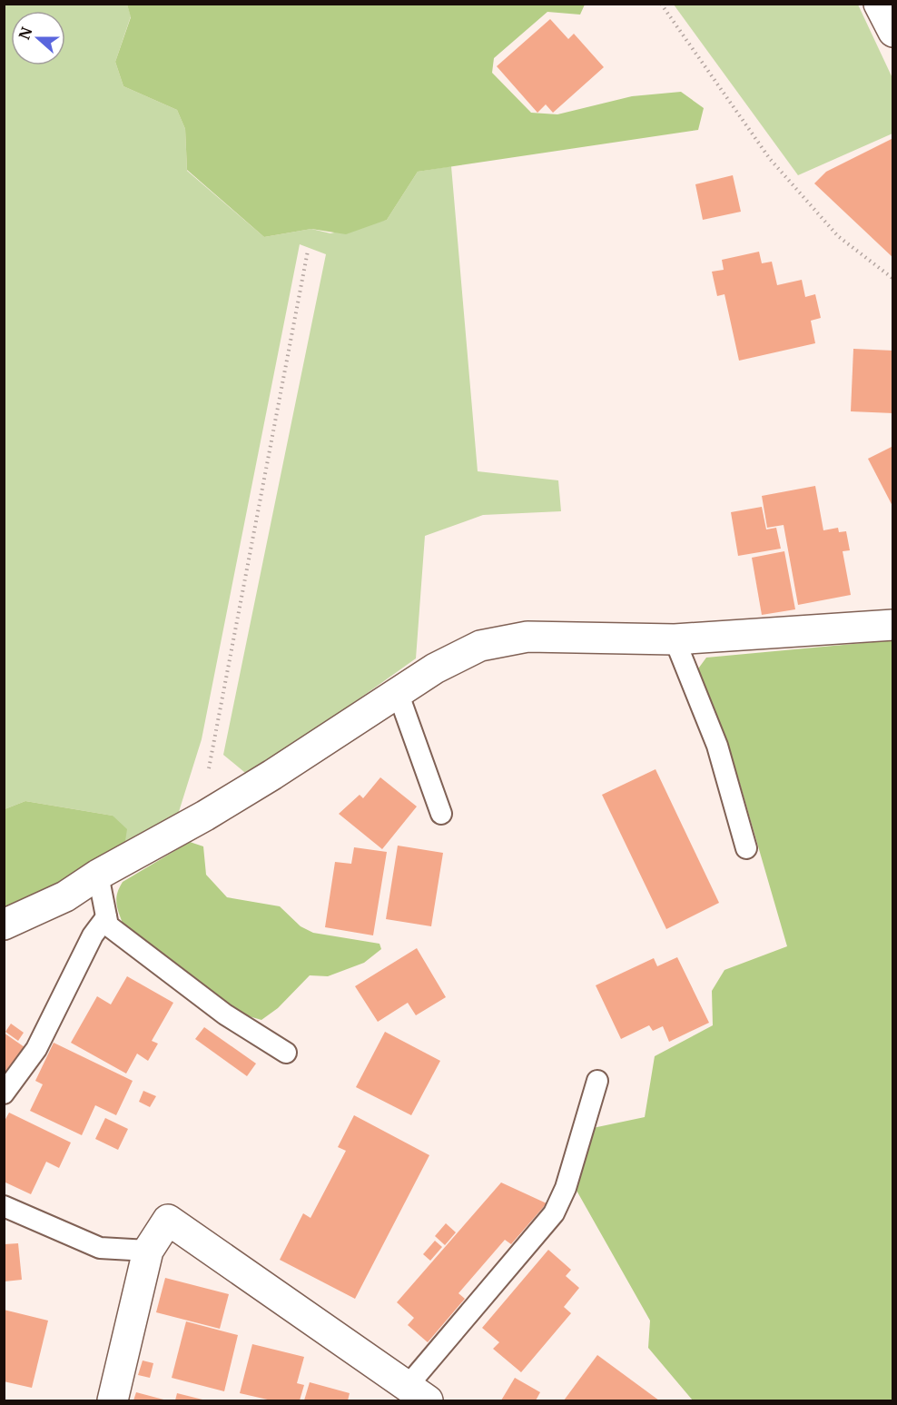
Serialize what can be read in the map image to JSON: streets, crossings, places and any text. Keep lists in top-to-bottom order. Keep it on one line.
{"north":"left"}
